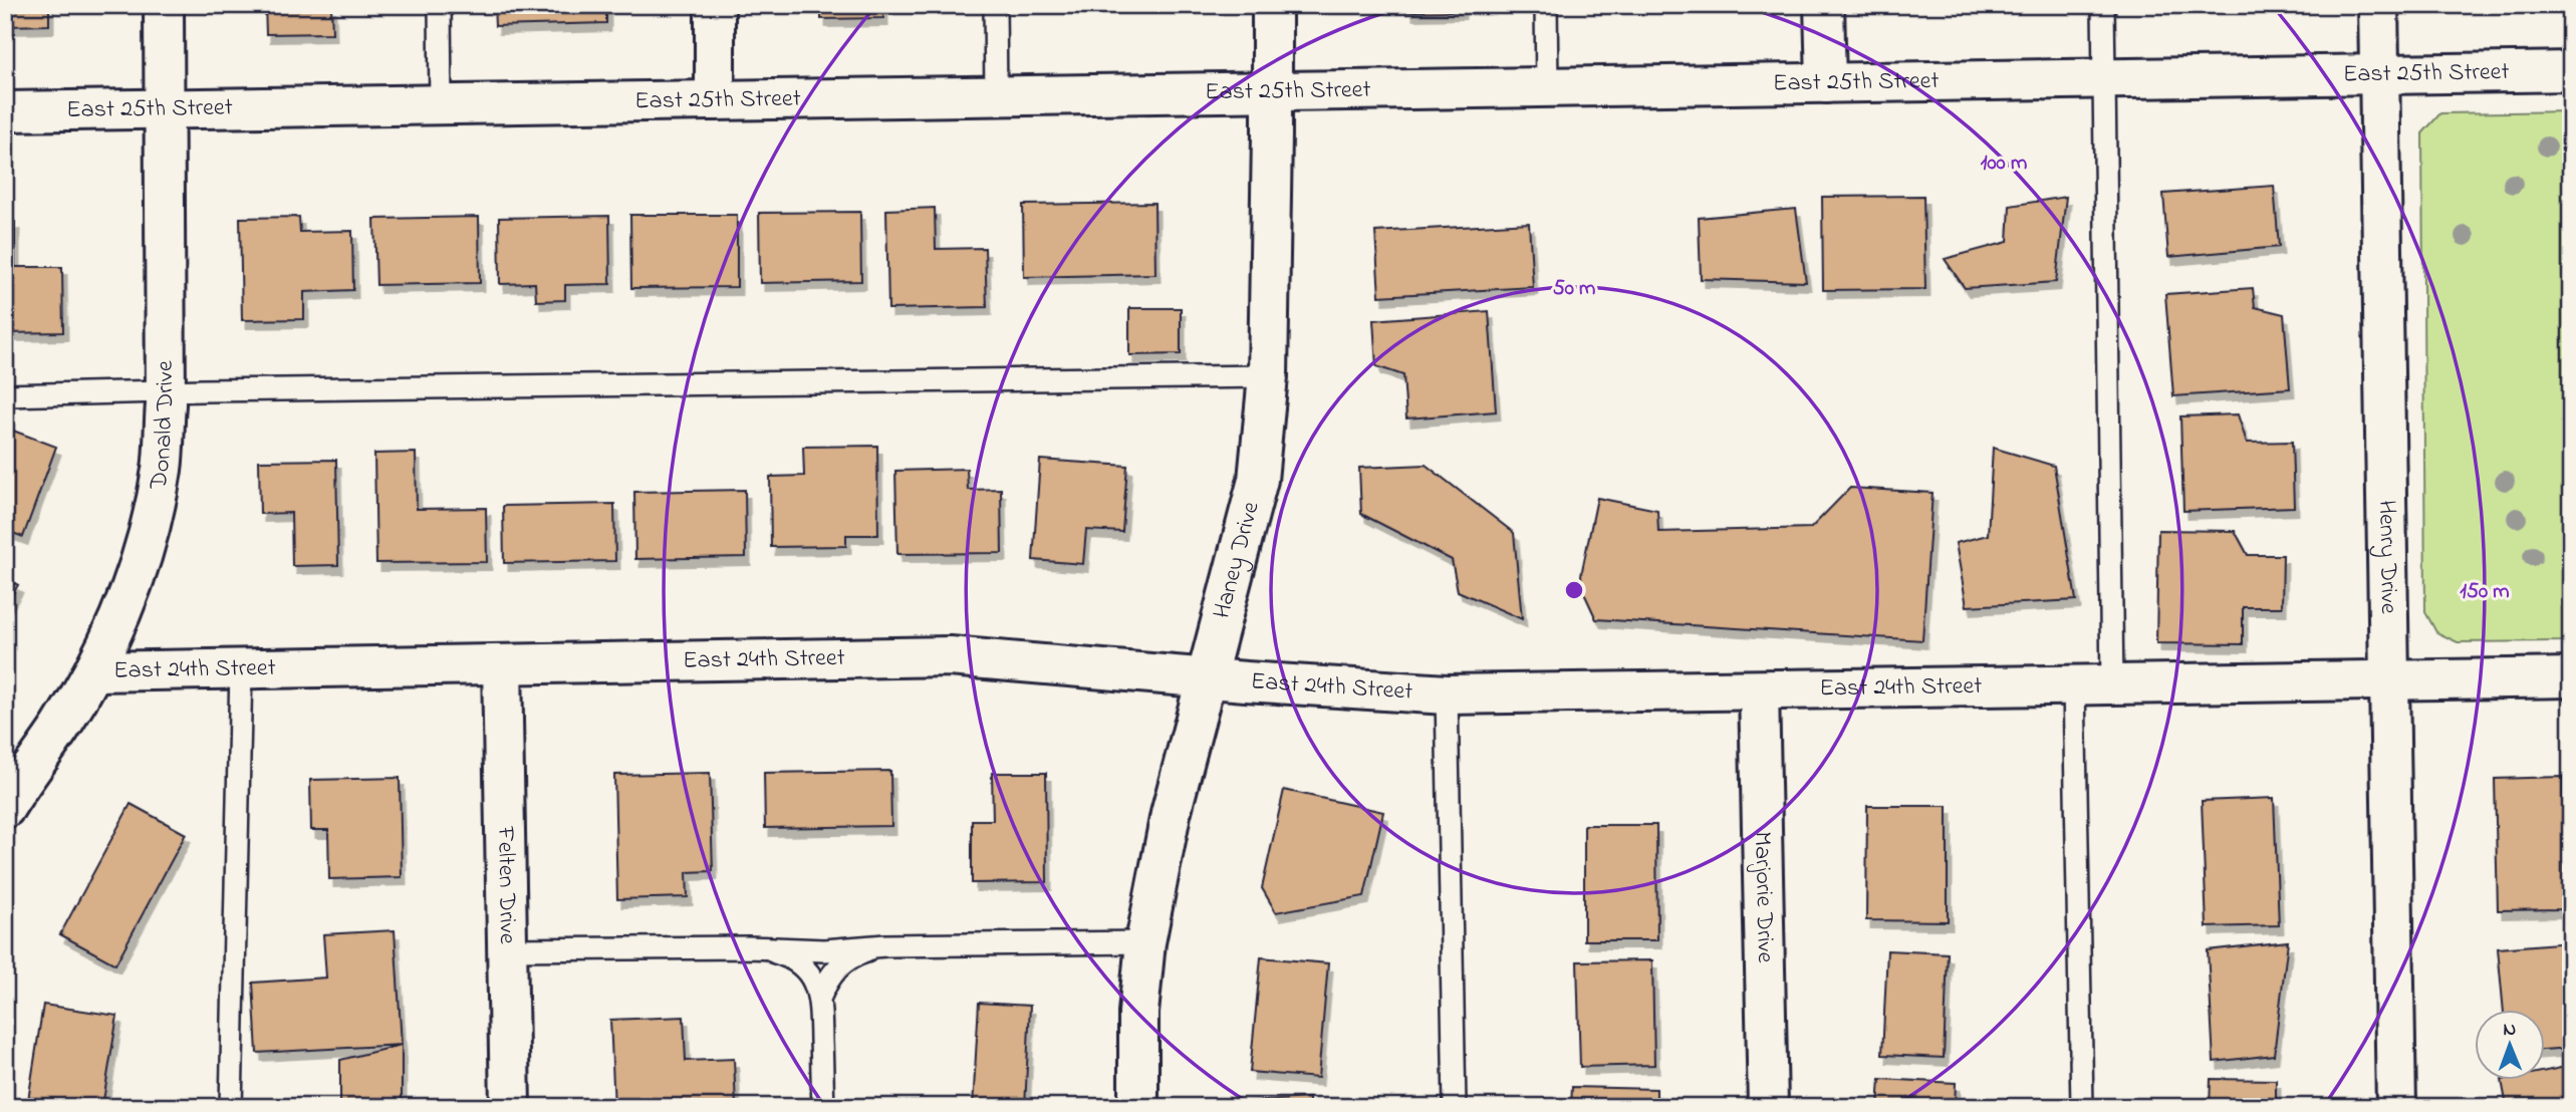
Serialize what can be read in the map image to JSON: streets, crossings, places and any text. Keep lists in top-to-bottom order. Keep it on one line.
{"streets":{"street":["East 25th Street","Donald Drive","Henry Drive","Haney Drive","East 24th Street","Felten Drive","Marjorie Drive"]},"crossings":[["East 25th Street","Donald Drive"],["East 25th Street","Henry Drive"],["East 25th Street","Haney Drive"],["Donald Drive","East 24th Street"],["Henry Drive","East 24th Street"],["Haney Drive","East 24th Street"],["East 24th Street","Felten Drive"],["East 24th Street","Marjorie Drive"]],"north":"top","rings":["100 m","50 m","150 m"]}
